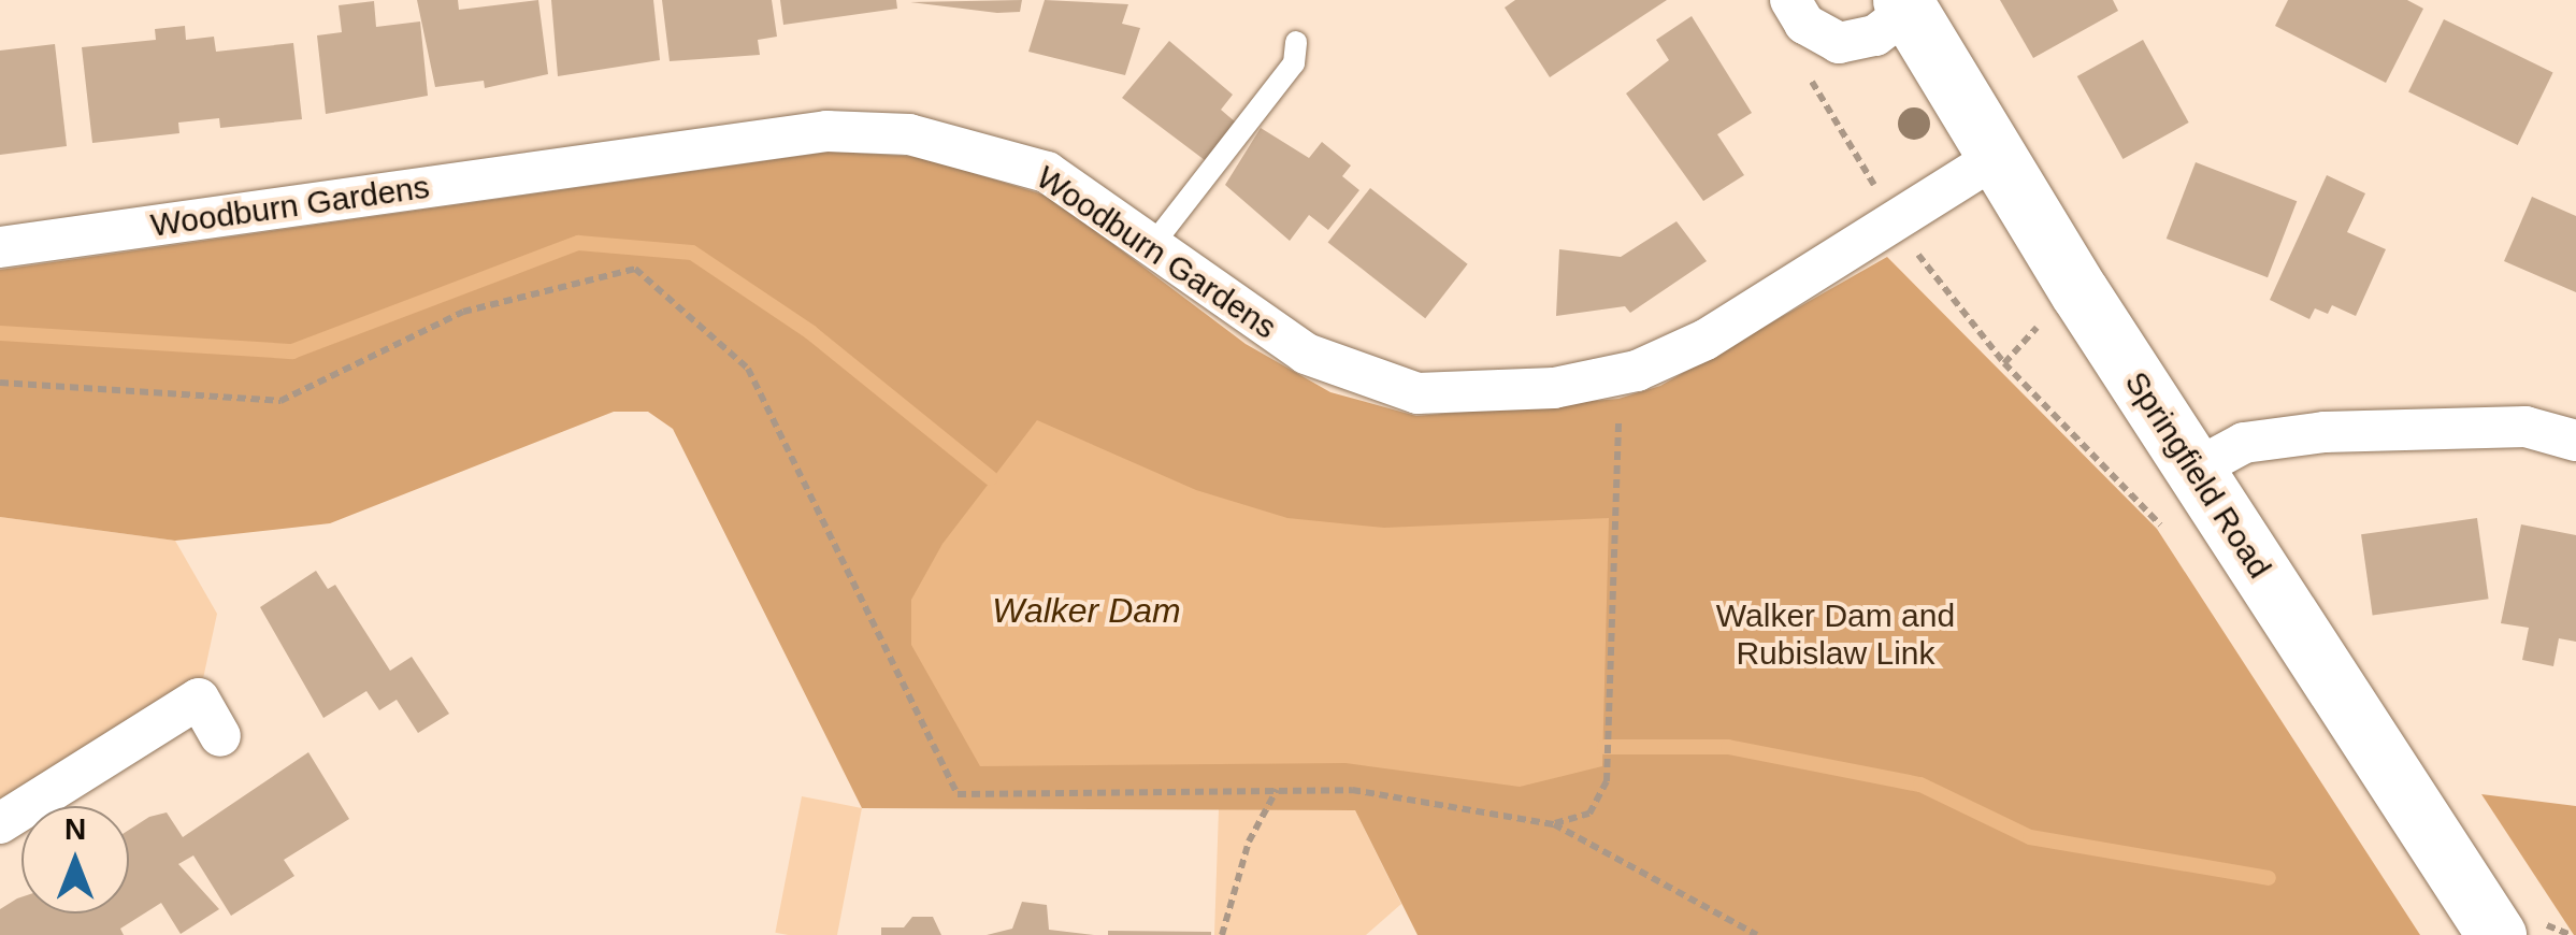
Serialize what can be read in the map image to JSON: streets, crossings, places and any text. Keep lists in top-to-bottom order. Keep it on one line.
{"streets":{"street":["Woodburn Gardens","Springfield Road"]},"crossings":[["Woodburn Gardens","Springfield Road"]],"water":["Walker Dam"],"parks":["Walker Dam and Rubislaw Link"],"north":"top"}
